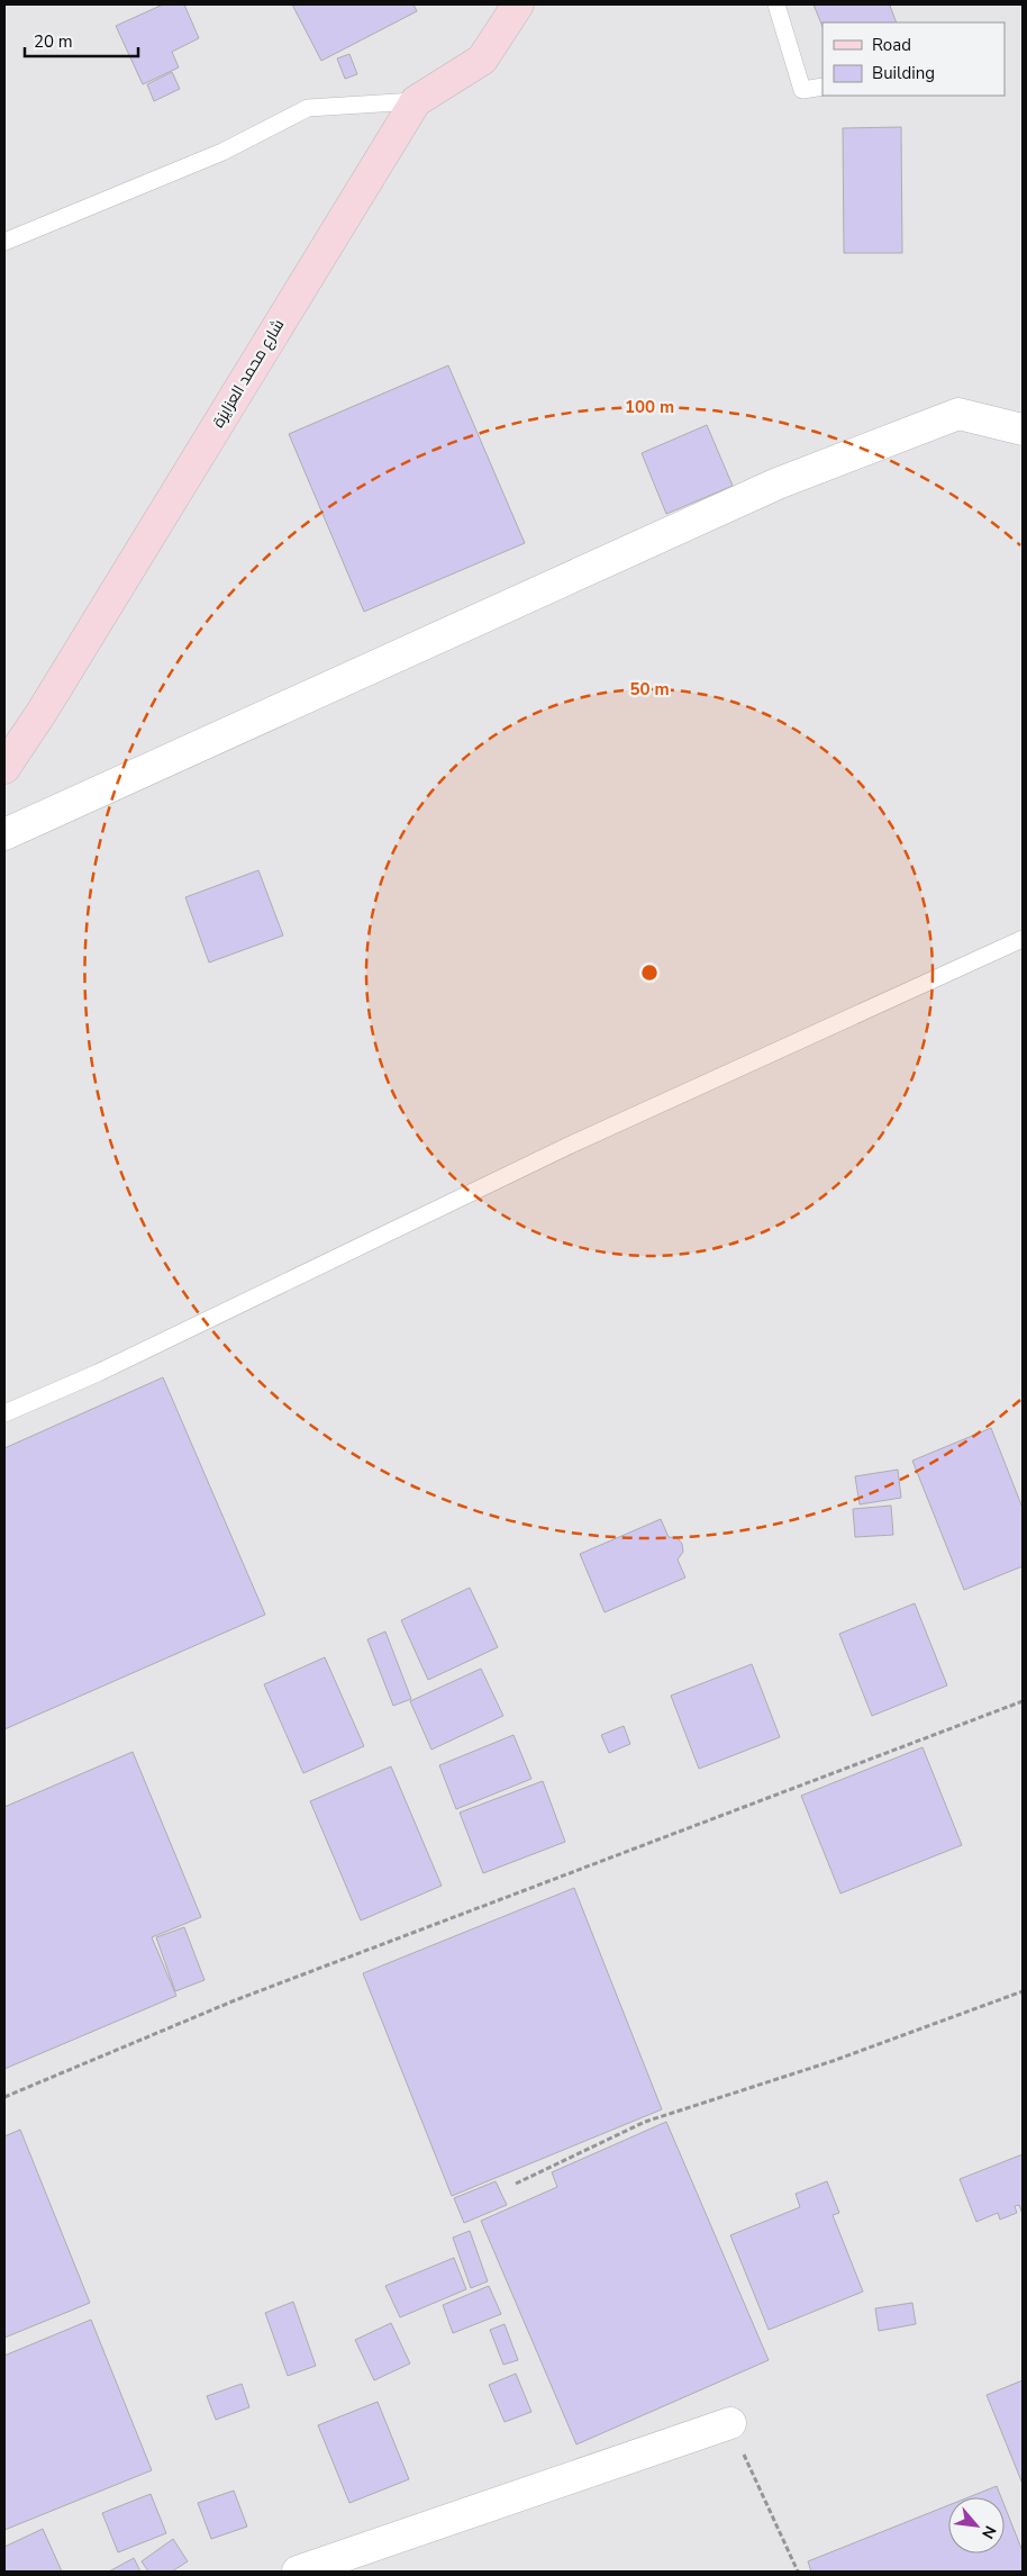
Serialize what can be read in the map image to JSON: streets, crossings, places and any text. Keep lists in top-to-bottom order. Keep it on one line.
{"streets":{"main road":["شارع محمد العزايزة"]},"legend":["Road","Building"],"scale_bar":"20 m","north":"bottom right","rings":["100 m","50 m"]}
